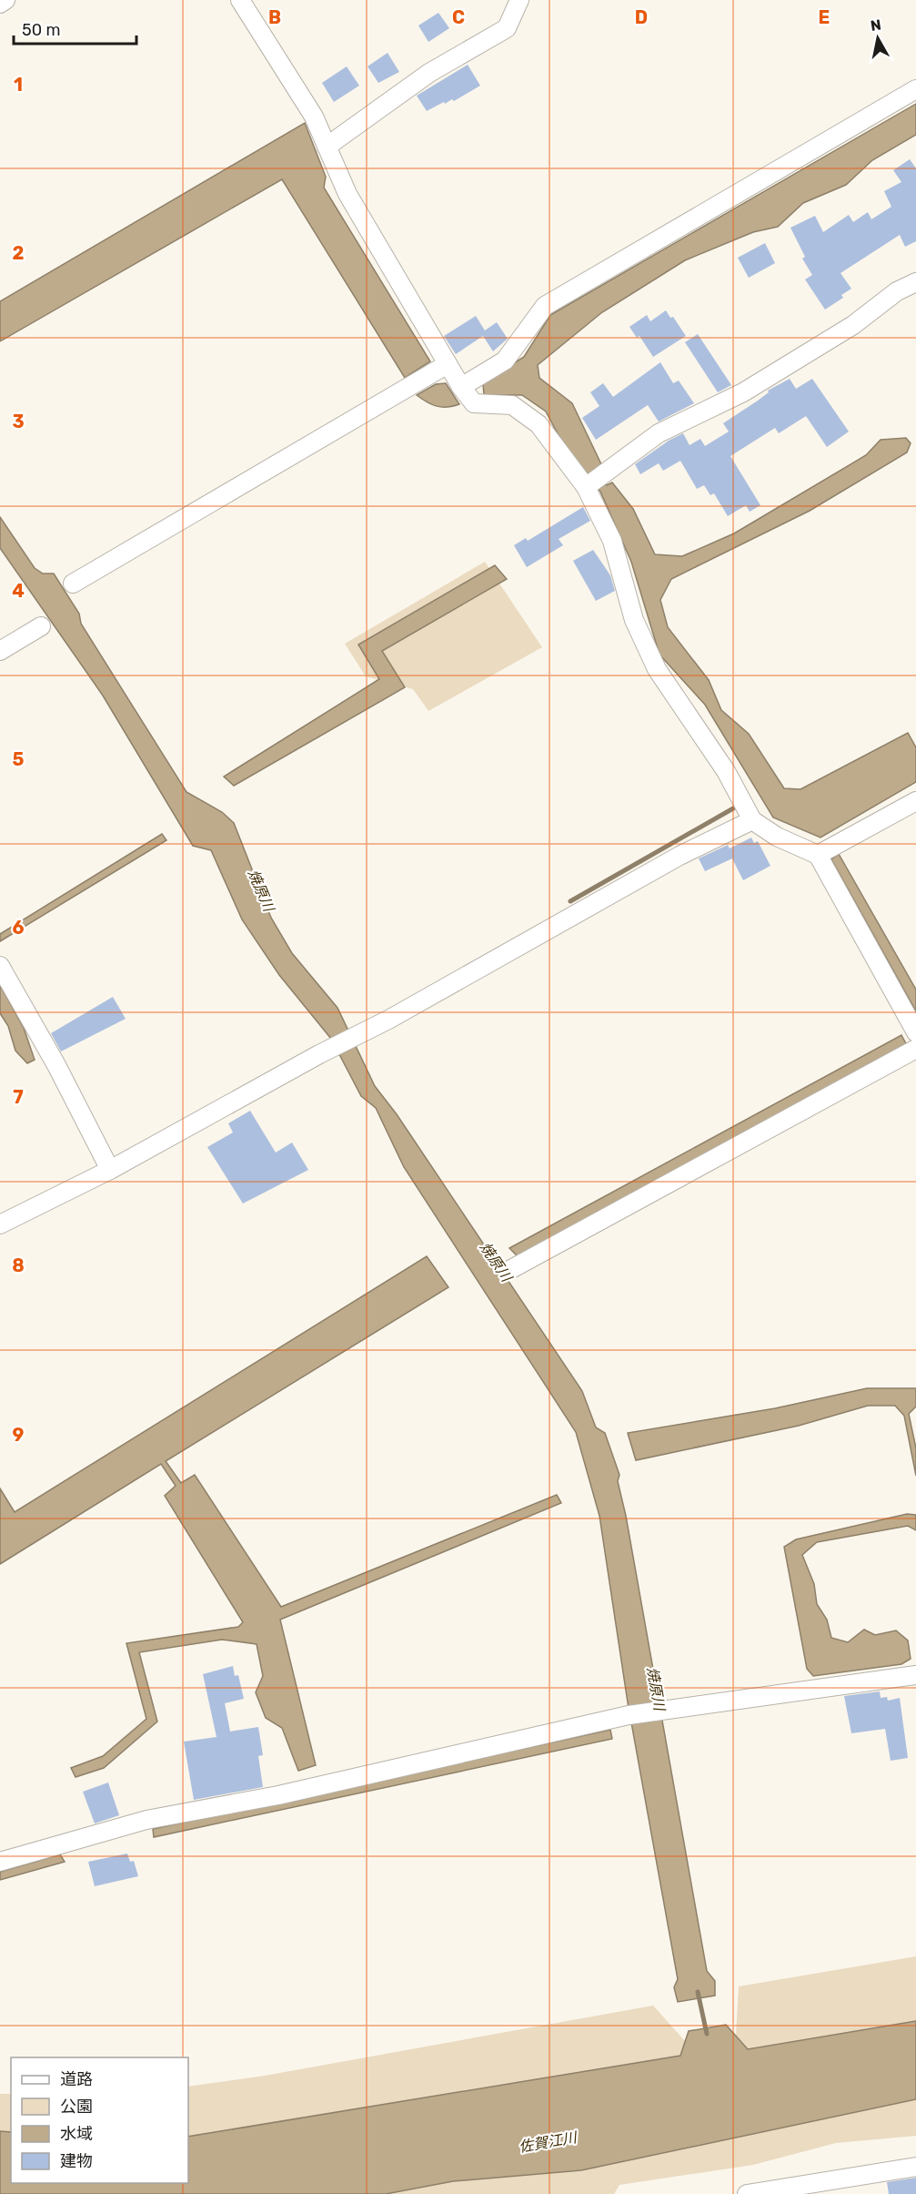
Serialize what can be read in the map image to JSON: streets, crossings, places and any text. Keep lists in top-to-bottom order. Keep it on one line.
{"water":["焼原川","佐賀江川"],"legend":["道路","公園","水域","建物"],"scale_bar":"50 m","north":"top","grid":{"columns":["B","C","D","E"],"rows":["1","2","3","4","5","6","7","8","9"]}}
